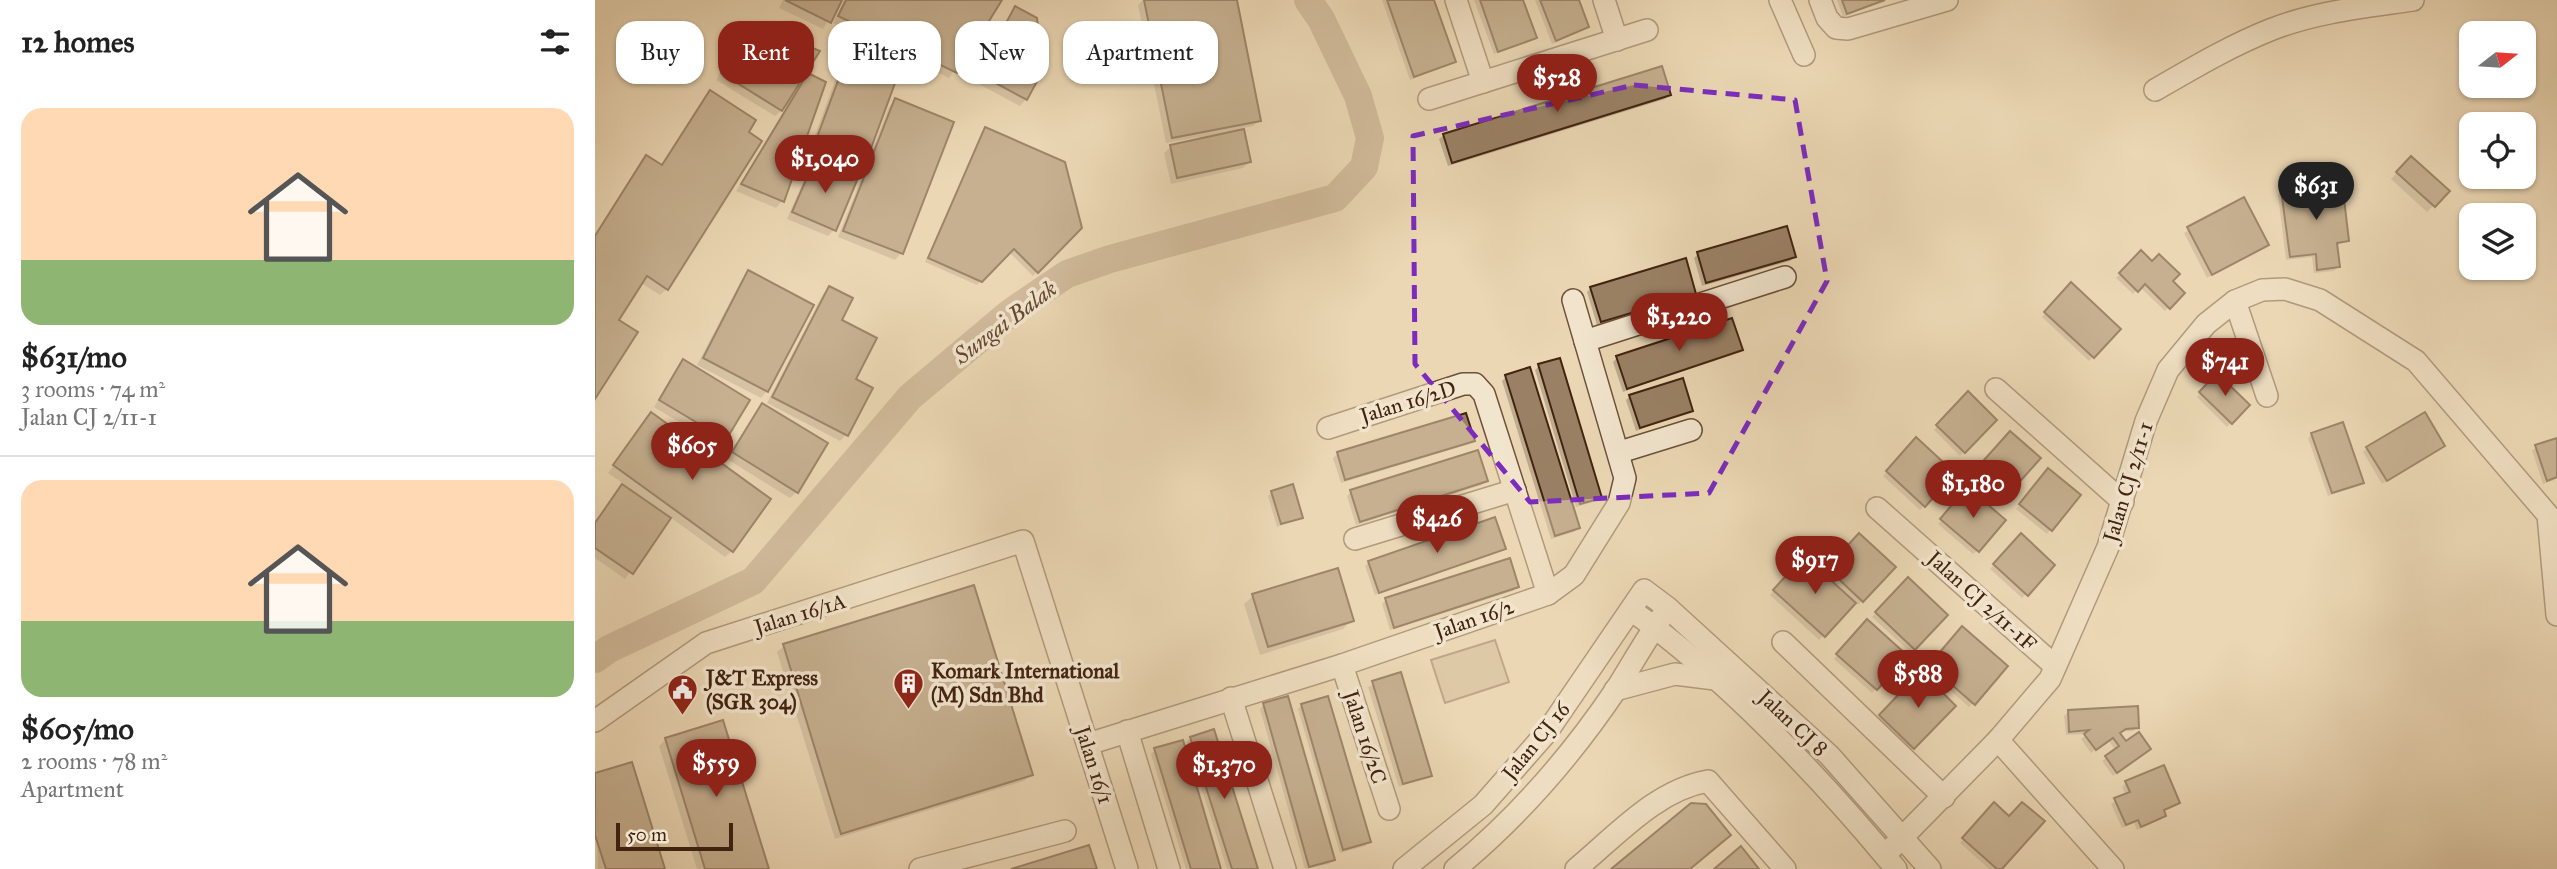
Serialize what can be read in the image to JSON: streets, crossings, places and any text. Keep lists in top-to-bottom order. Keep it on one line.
{"streets":{"street":["Jalan 16/2D","Jalan CJ 2/11-1","Jalan CJ 2/11-1F","Jalan 16/1A","Jalan 16/2","Jalan CJ 8","Jalan 16/2C","Jalan CJ 16","Jalan 16/1"]},"crossings":[["Jalan CJ 2/11-1","Jalan CJ 2/11-1F"],["Jalan CJ 2/11-1","Jalan CJ 8"],["Jalan 16/1A","Jalan 16/1"],["Jalan 16/2","Jalan 16/2C"],["Jalan 16/2","Jalan 16/1"],["Jalan CJ 8","Jalan CJ 16"]],"water":["Sungai Balak"],"places":{"building":["Komark International (M) Sdn Bhd"],"public building":["J&T Express (SGR 304)"]},"scale_bar":"50 m","north":"right","page":{"heading":"12 homes","chip":["Buy","Rent","Filters","New","Apartment"],"price":["$528","$1,040","$631","$1,220","$741","$605","$1,180","$426","$917","$588","$559","$1,370"],"list":[{"name":"$631/mo","note":"3 rooms · 74 m² · Jalan CJ 2/11-1"},{"name":"$605/mo","note":"2 rooms · 78 m² · Apartment"}],"scale":"50 m"}}
